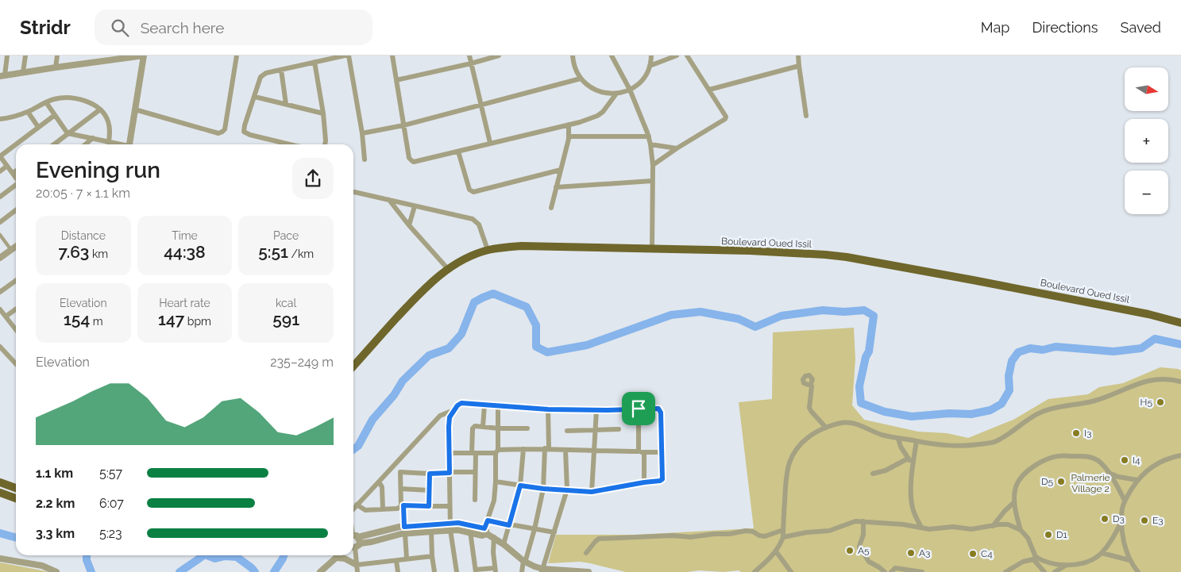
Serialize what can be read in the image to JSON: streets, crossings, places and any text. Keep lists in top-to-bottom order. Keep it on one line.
{"streets":{"main road":["Boulevard Oued Issil"]},"parks":["Palmerie Village 2"],"places":["H5","I3","I4","D5","D3","E3","D1","A5","A3","C4"],"north":"right","page":{"header":"Stridr","search":"Search here","nav":["Map","Directions","Saved"],"map_buttons":["+","−"],"heading":["Evening run","20:05 · 7 × 1.1 km"],"stats":[["Distance","7.63 km"],["Time","44:38"],["Pace","5:51 /km"],["Elevation","154 m"],["Heart rate","147 bpm"],["kcal","591"]],"chart":["Elevation","235–249 m"],"list":[{"name":"1.1 km","note":"5:57"},{"name":"2.2 km","note":"6:07"},{"name":"3.3 km","note":"5:23"}]}}
